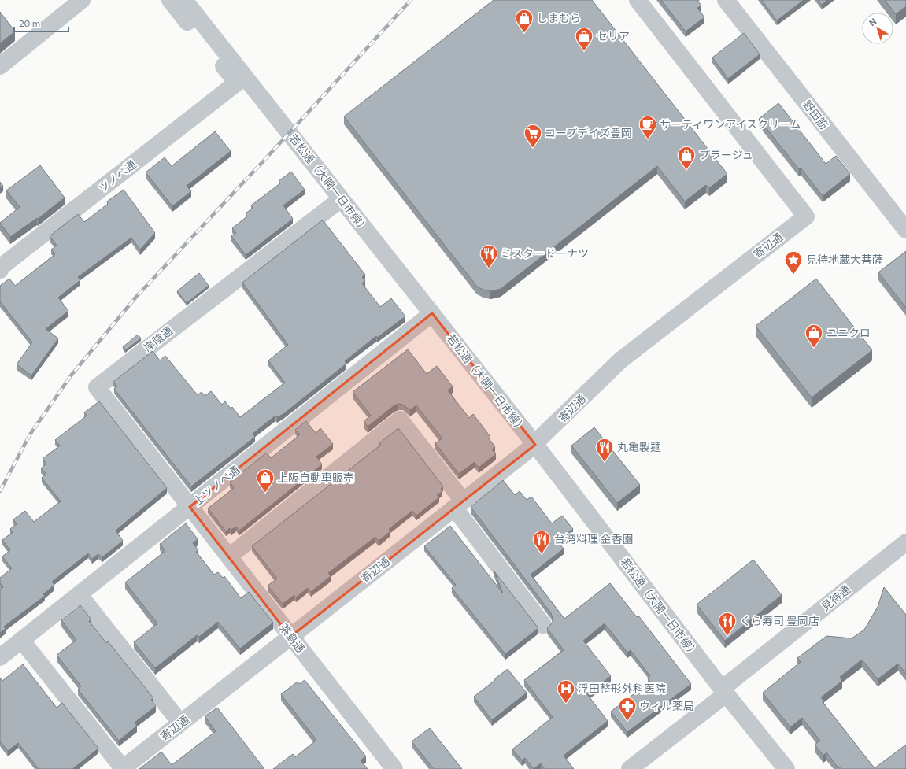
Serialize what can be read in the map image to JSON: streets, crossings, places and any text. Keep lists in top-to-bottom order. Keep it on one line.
{"streets":{"street":["野田筋","ツノベ通","若松通（大開一日市線）","寄辺通","岸陰通","上ツノベ通","見待通","茶島通"]},"crossings":[["若松通（大開一日市線）","寄辺通"],["若松通（大開一日市線）","岸陰通"],["若松通（大開一日市線）","上ツノベ通"],["若松通（大開一日市線）","見待通"],["寄辺通","茶島通"],["岸陰通","上ツノベ通"],["岸陰通","茶島通"],["上ツノベ通","茶島通"]],"places":{"shop":["しまむら","セリア","プラージュ","ユニクロ","上阪自動車販売"],"cafe":["サーティワンアイスクリーム"],"supermarket":["コープデイズ豊岡"],"restaurant":["ミスタードーナツ","丸亀製麺","台湾料理 金香園","くら寿司 豊岡店"],"place":["見待地蔵大菩薩"],"hospital":["浮田整形外科医院"],"pharmacy":["ウィル薬局"]},"scale_bar":"20 m","north":"top left"}
